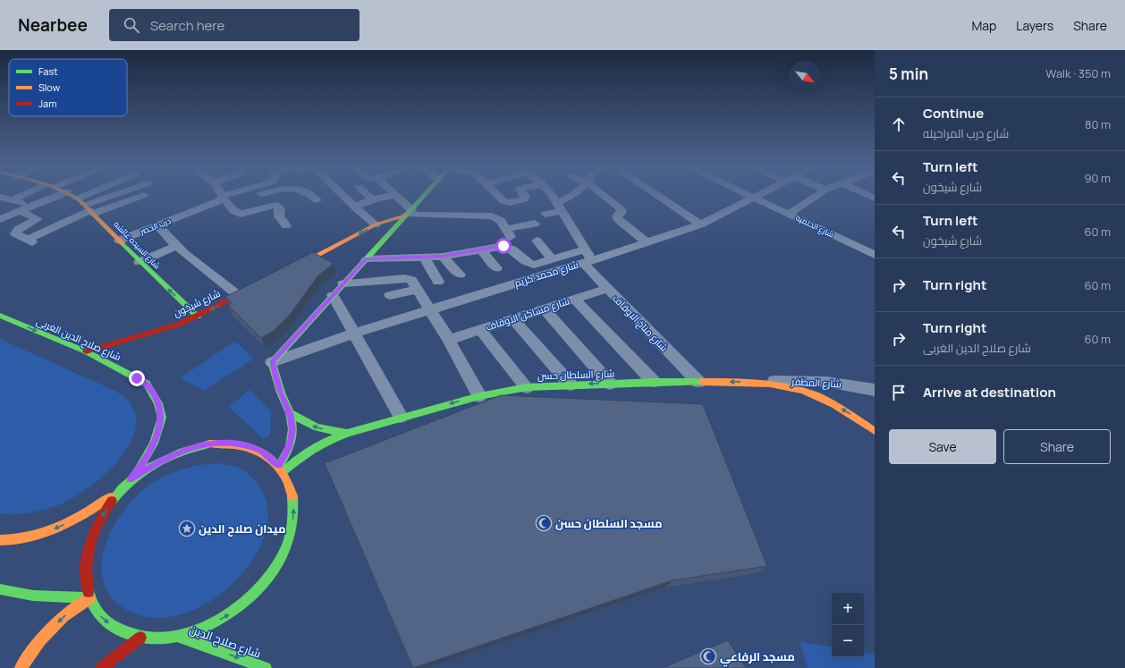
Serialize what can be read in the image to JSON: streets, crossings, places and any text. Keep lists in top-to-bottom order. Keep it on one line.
{"streets":{"main road":["شارع السيده عائشه","شارع شيخون","شارع صلاح الدين الغربى","شارع السلطان حسن","شارع صلاح الدين"],"street":["درب الحصر","شارع الحلميه","شارع محمد كريم","شارع مساكن الاوقاف","شارع مناخ الاوقاف","شارع المظفر"]},"crossings":[["درب الحصر","شارع السيده عائشه"],["شارع الحلميه","شارع محمد كريم"],["شارع السيده عائشه","شارع شيخون"],["شارع محمد كريم","شارع مناخ الاوقاف"],["شارع شيخون","شارع صلاح الدين الغربى"],["شارع مساكن الاوقاف","شارع مناخ الاوقاف"],["شارع مناخ الاوقاف","شارع السلطان حسن"],["شارع السلطان حسن","شارع المظفر"]],"one_way":["شارع السيده عائشه","شارع السلطان حسن","شارع صلاح الدين"],"places":{"mosque":["مسجد السلطان حسن","مسجد الرفاعي"],"place":["ميدان صلاح الدين"]},"legend":["Fast","Slow","Jam"],"north":"bottom right","page":{"header":"Nearbee","search":"Search here","nav":["Map","Layers","Share"],"heading":["5 min","Walk · 350 m"],"list":[["Continue","شارع درب المراحيله","80 m"],["Turn left","شارع شيخون","90 m"],["Turn left","شارع شيخون","60 m"],["Turn right","60 m"],["Turn right","شارع صلاح الدين الغربى","60 m"],"Arrive at destination"],"buttons":["Save","Share"],"map_buttons":["+","−"]}}
